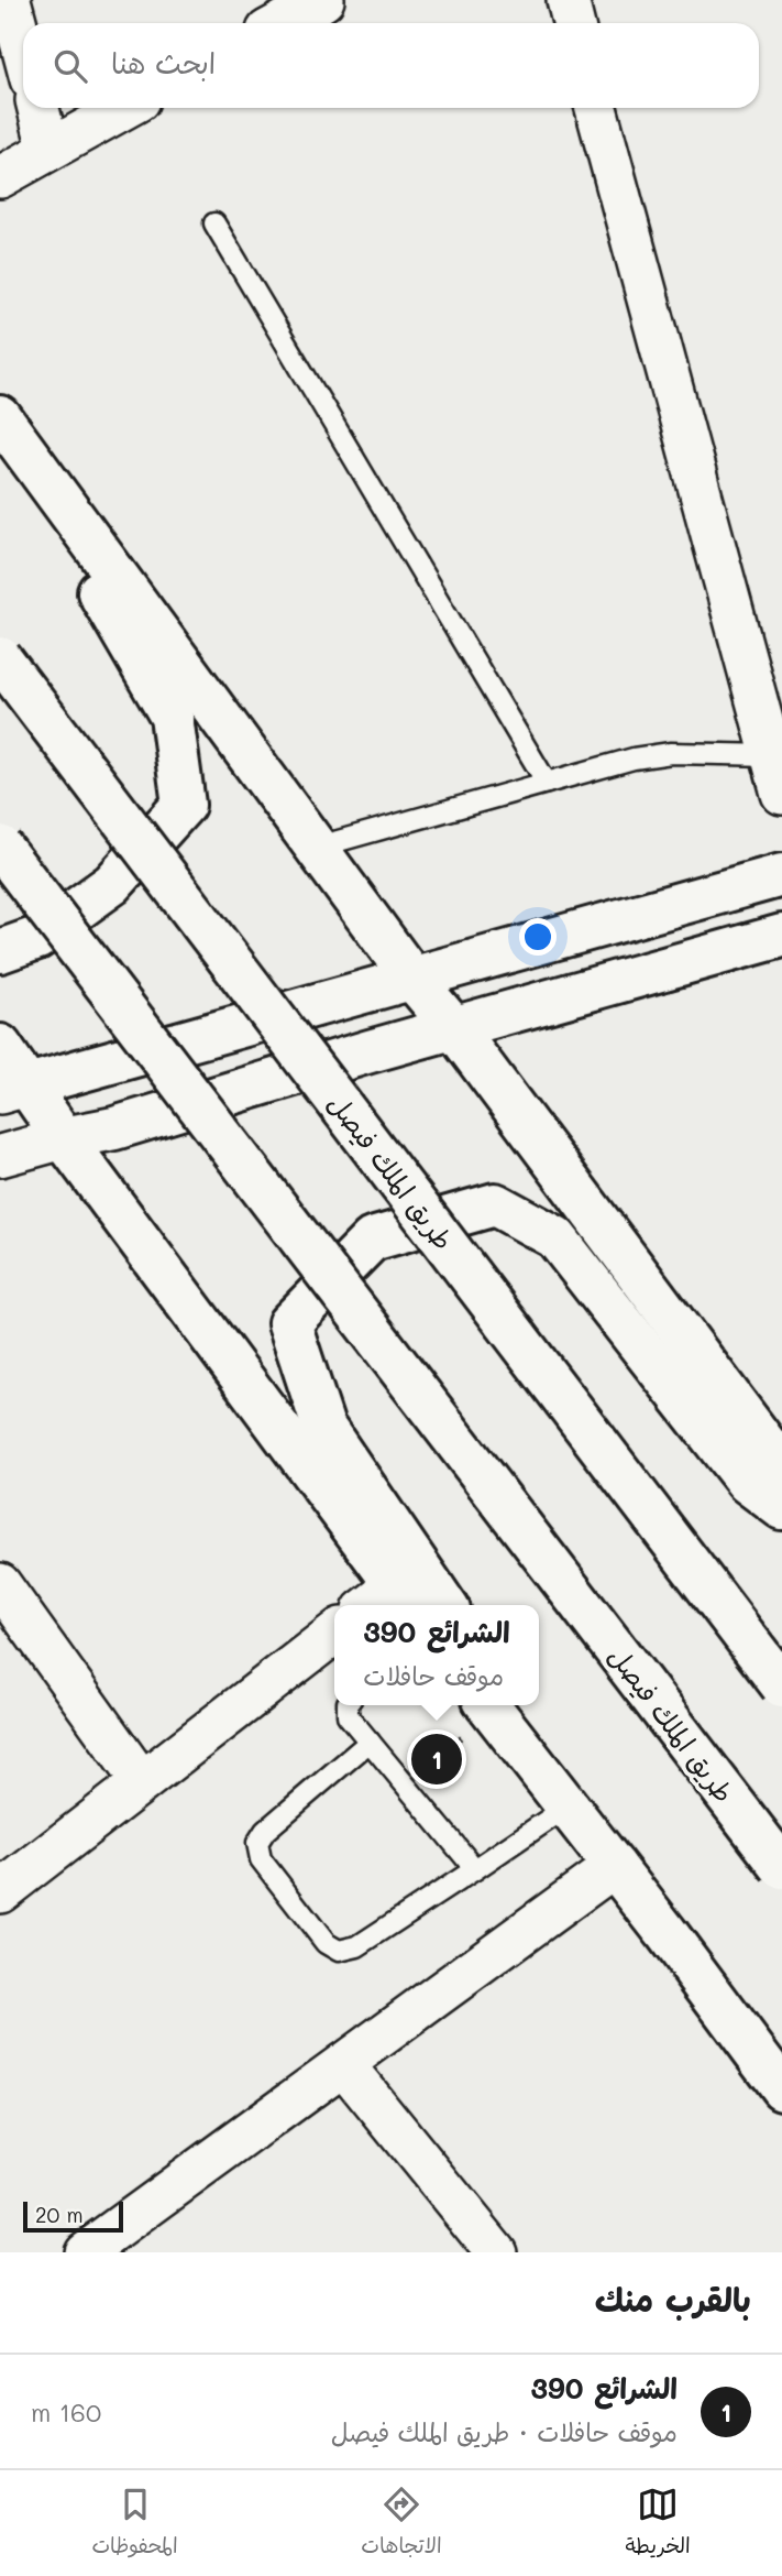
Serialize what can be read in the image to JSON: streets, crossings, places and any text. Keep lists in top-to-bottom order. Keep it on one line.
{"streets":{"main road":["طريق الملك فيصل"]},"scale_bar":"20 m","page":{"search":"ابحث هنا","popup":["الشرائع 390","موقف حافلات"],"pins":"1","scale":"20 m","heading":"بالقرب منك","list":[{"mark":"1","name":"الشرائع 390","note":"موقف حافلات · طريق الملك فيصل","value":"160 m"}],"nav":["الخريطة","الاتجاهات","المحفوظات"]}}
